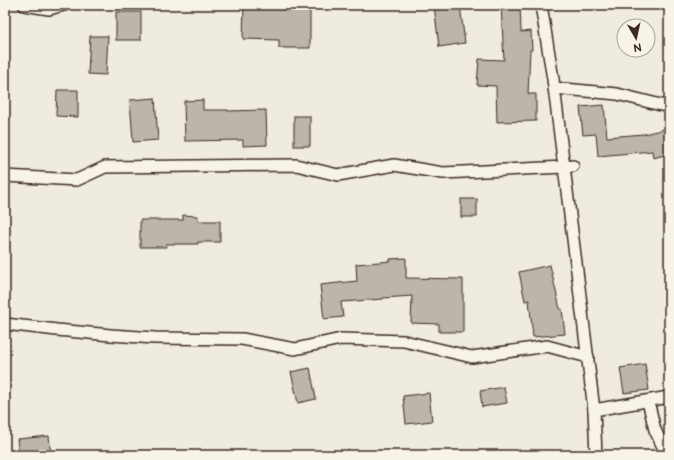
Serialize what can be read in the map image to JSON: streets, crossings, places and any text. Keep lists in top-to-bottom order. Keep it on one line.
{"north":"bottom"}
